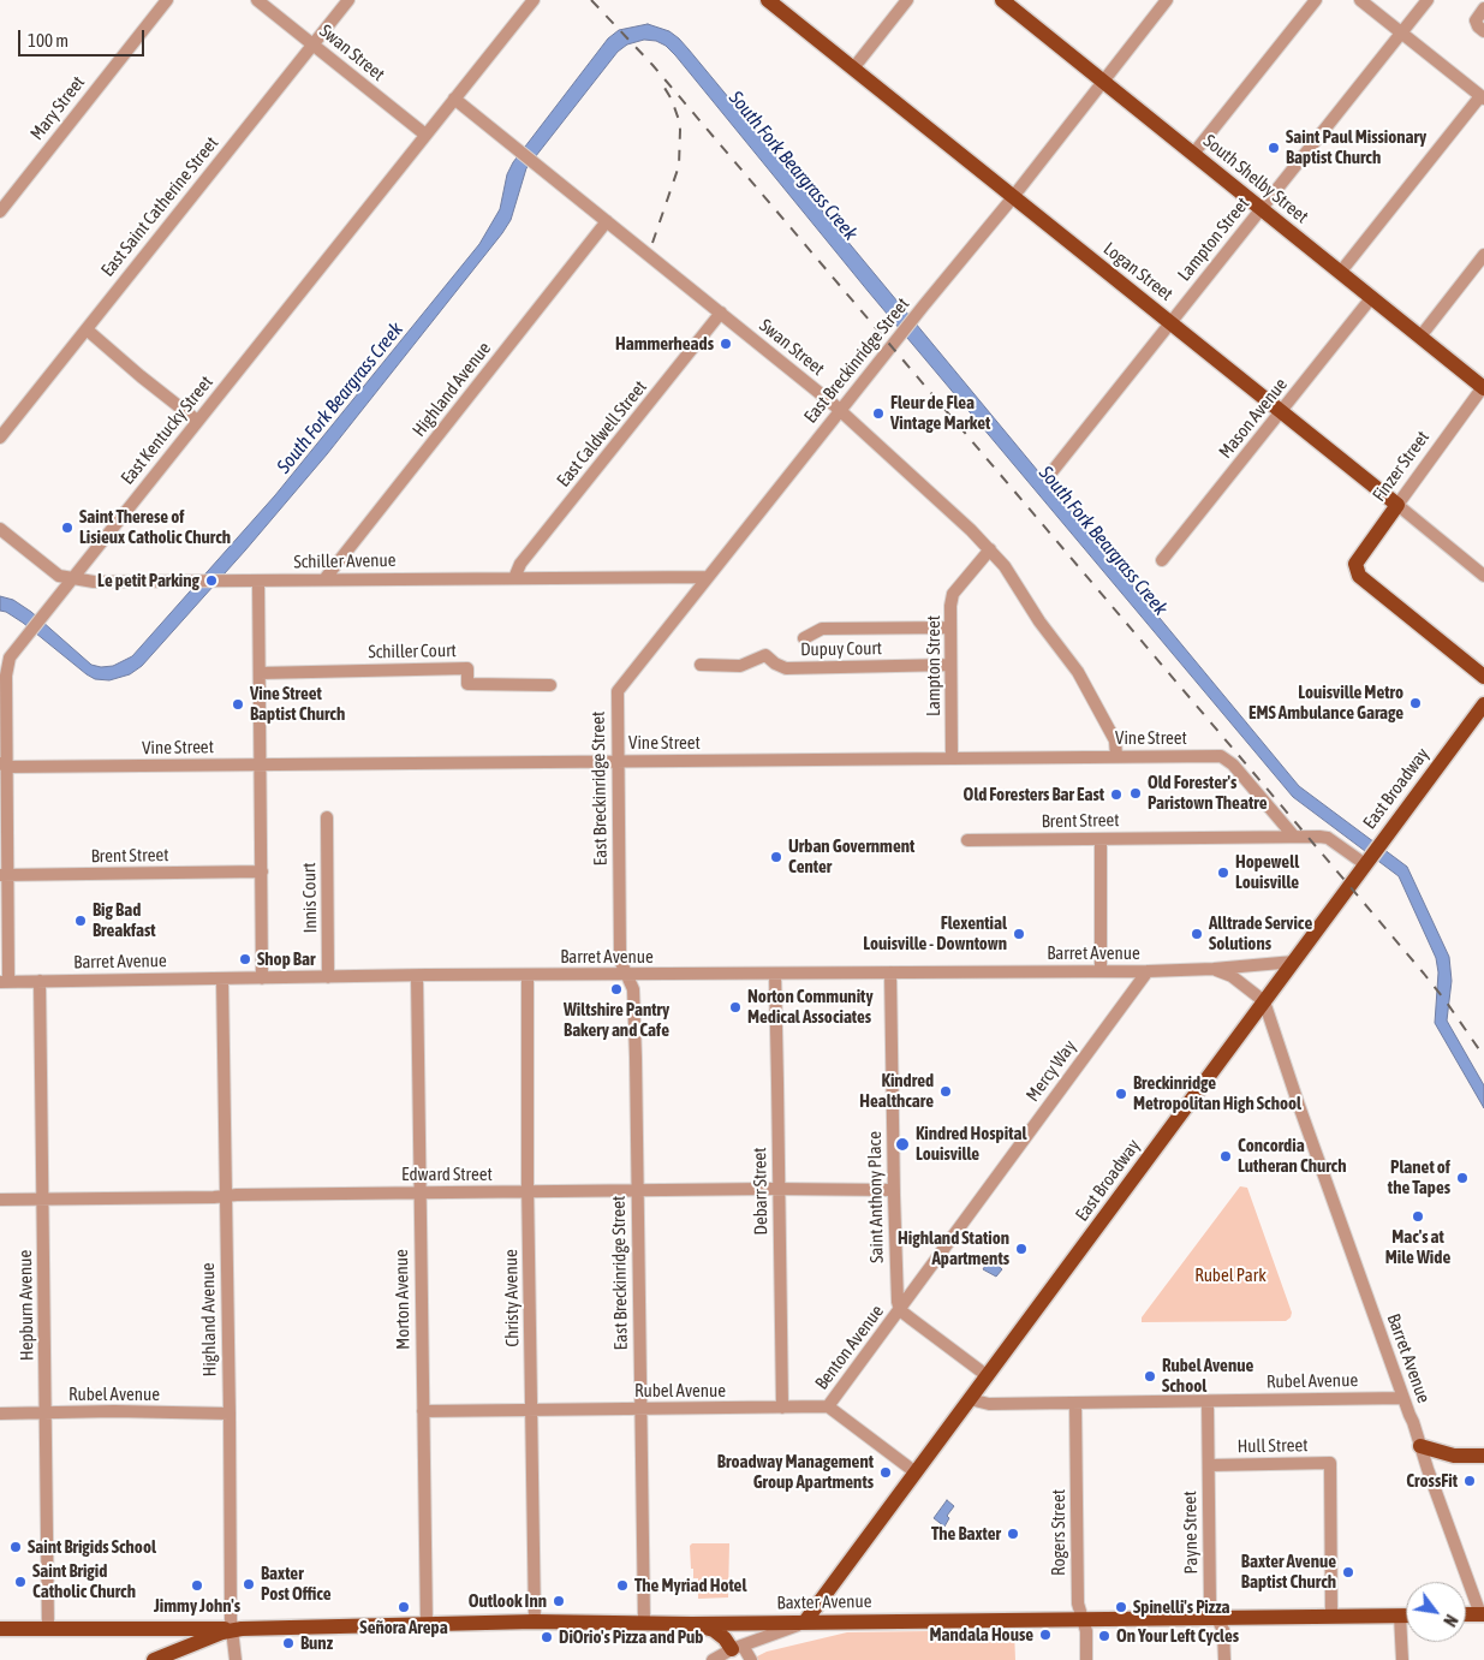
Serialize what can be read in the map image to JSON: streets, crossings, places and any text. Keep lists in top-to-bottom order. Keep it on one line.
{"streets":{"main road":["South Shelby Street","Logan Street","Finzer Street","East Broadway","Baxter Avenue"],"street":["Swan Street","Mary Street","East Saint Catherine Street","Lampton Street","East Breckinridge Street","Highland Avenue","Mason Avenue","East Kentucky Street","East Caldwell Street","Schiller Avenue","Dupuy Court","Schiller Court","Vine Street","Brent Street","Innis Court","Barret Avenue","Mercy Way","Edward Street","Debarr Street","Saint Anthony Place","Christy Avenue","Morton Avenue","Hepburn Avenue","Benton Avenue","Rubel Avenue","Hull Street","Rogers Street","Payne Street"]},"crossings":[["Swan Street","East Saint Catherine Street"],["Swan Street","Lampton Street"],["Swan Street","East Breckinridge Street"],["Swan Street","Highland Avenue"],["Swan Street","East Kentucky Street"],["Swan Street","East Caldwell Street"],["Swan Street","Vine Street"],["South Shelby Street","Lampton Street"],["South Shelby Street","East Breckinridge Street"],["South Shelby Street","Mason Avenue"],["South Shelby Street","Finzer Street"],["Lampton Street","Logan Street"],["Lampton Street","Dupuy Court"],["Lampton Street","Vine Street"],["Logan Street","East Breckinridge Street"],["Logan Street","Mason Avenue"],["Logan Street","Finzer Street"],["East Breckinridge Street","Schiller Avenue"],["East Breckinridge Street","Vine Street"],["East Breckinridge Street","Barret Avenue"],["East Breckinridge Street","Edward Street"],["East Breckinridge Street","Rubel Avenue"],["East Breckinridge Street","Baxter Avenue"],["Highland Avenue","Schiller Avenue"],["Highland Avenue","Barret Avenue"],["Highland Avenue","Edward Street"],["Highland Avenue","Rubel Avenue"],["Highland Avenue","Baxter Avenue"],["East Kentucky Street","Schiller Avenue"],["East Kentucky Street","Vine Street"],["East Kentucky Street","Brent Street"],["East Kentucky Street","Barret Avenue"],["East Caldwell Street","Schiller Avenue"],["Vine Street","Brent Street"],["East Broadway","Brent Street"],["East Broadway","Barret Avenue"],["East Broadway","Rubel Avenue"],["East Broadway","Baxter Avenue"],["Innis Court","Barret Avenue"],["Barret Avenue","Mercy Way"],["Barret Avenue","Debarr Street"],["Barret Avenue","Saint Anthony Place"],["Barret Avenue","Christy Avenue"],["Barret Avenue","Morton Avenue"],["Barret Avenue","Hepburn Avenue"],["Barret Avenue","Rubel Avenue"],["Mercy Way","Saint Anthony Place"],["Mercy Way","Benton Avenue"],["Edward Street","Debarr Street"],["Edward Street","Saint Anthony Place"],["Edward Street","Christy Avenue"],["Edward Street","Morton Avenue"],["Edward Street","Hepburn Avenue"],["Debarr Street","Rubel Avenue"],["Saint Anthony Place","Benton Avenue"],["Christy Avenue","Rubel Avenue"],["Christy Avenue","Baxter Avenue"],["Morton Avenue","Rubel Avenue"],["Morton Avenue","Baxter Avenue"],["Hepburn Avenue","Rubel Avenue"],["Hepburn Avenue","Baxter Avenue"],["Benton Avenue","Rubel Avenue"],["Rubel Avenue","Rogers Street"],["Rubel Avenue","Payne Street"],["Hull Street","Payne Street"],["Hull Street","Baxter Avenue"],["Rogers Street","Baxter Avenue"],["Payne Street","Baxter Avenue"]],"water":["South Fork Beargrass Creek"],"parks":["Rubel Park"],"places":["Saint Paul Missionary Baptist Church","Hammerheads","Fleur de Flea Vintage Market","Saint Therese of Lisieux Catholic Church","Le petit Parking","Louisville Metro EMS Ambulance Garage","Vine Street Baptist Church","Old Forester's Paristown Theatre","Old Foresters Bar East","Urban Government Center","Hopewell Louisville","Big Bad Breakfast","Flexential Louisville - Downtown","Alltrade Service Solutions","Shop Bar","Wiltshire Pantry Bakery and Cafe","Norton Community Medical Associates","Kindred Healthcare","Breckinridge Metropolitan High School","Kindred Hospital Louisville","Concordia Lutheran Church","Planet of the Tapes","Mac's at Mile Wide","Highland Station Apartments","Rubel Avenue School","Broadway Management Group Apartments","CrossFit","The Baxter","Saint Brigids School","Baxter Avenue Baptist Church","Saint Brigid Catholic Church","Baxter Post Office","Jimmy John's","The Myriad Hotel","Outlook Inn","Señora Arepa","Spinelli's Pizza","Mandala House","On Your Left Cycles","DiOrio's Pizza and Pub","Bunz"],"scale_bar":"100 m","north":"bottom right"}
